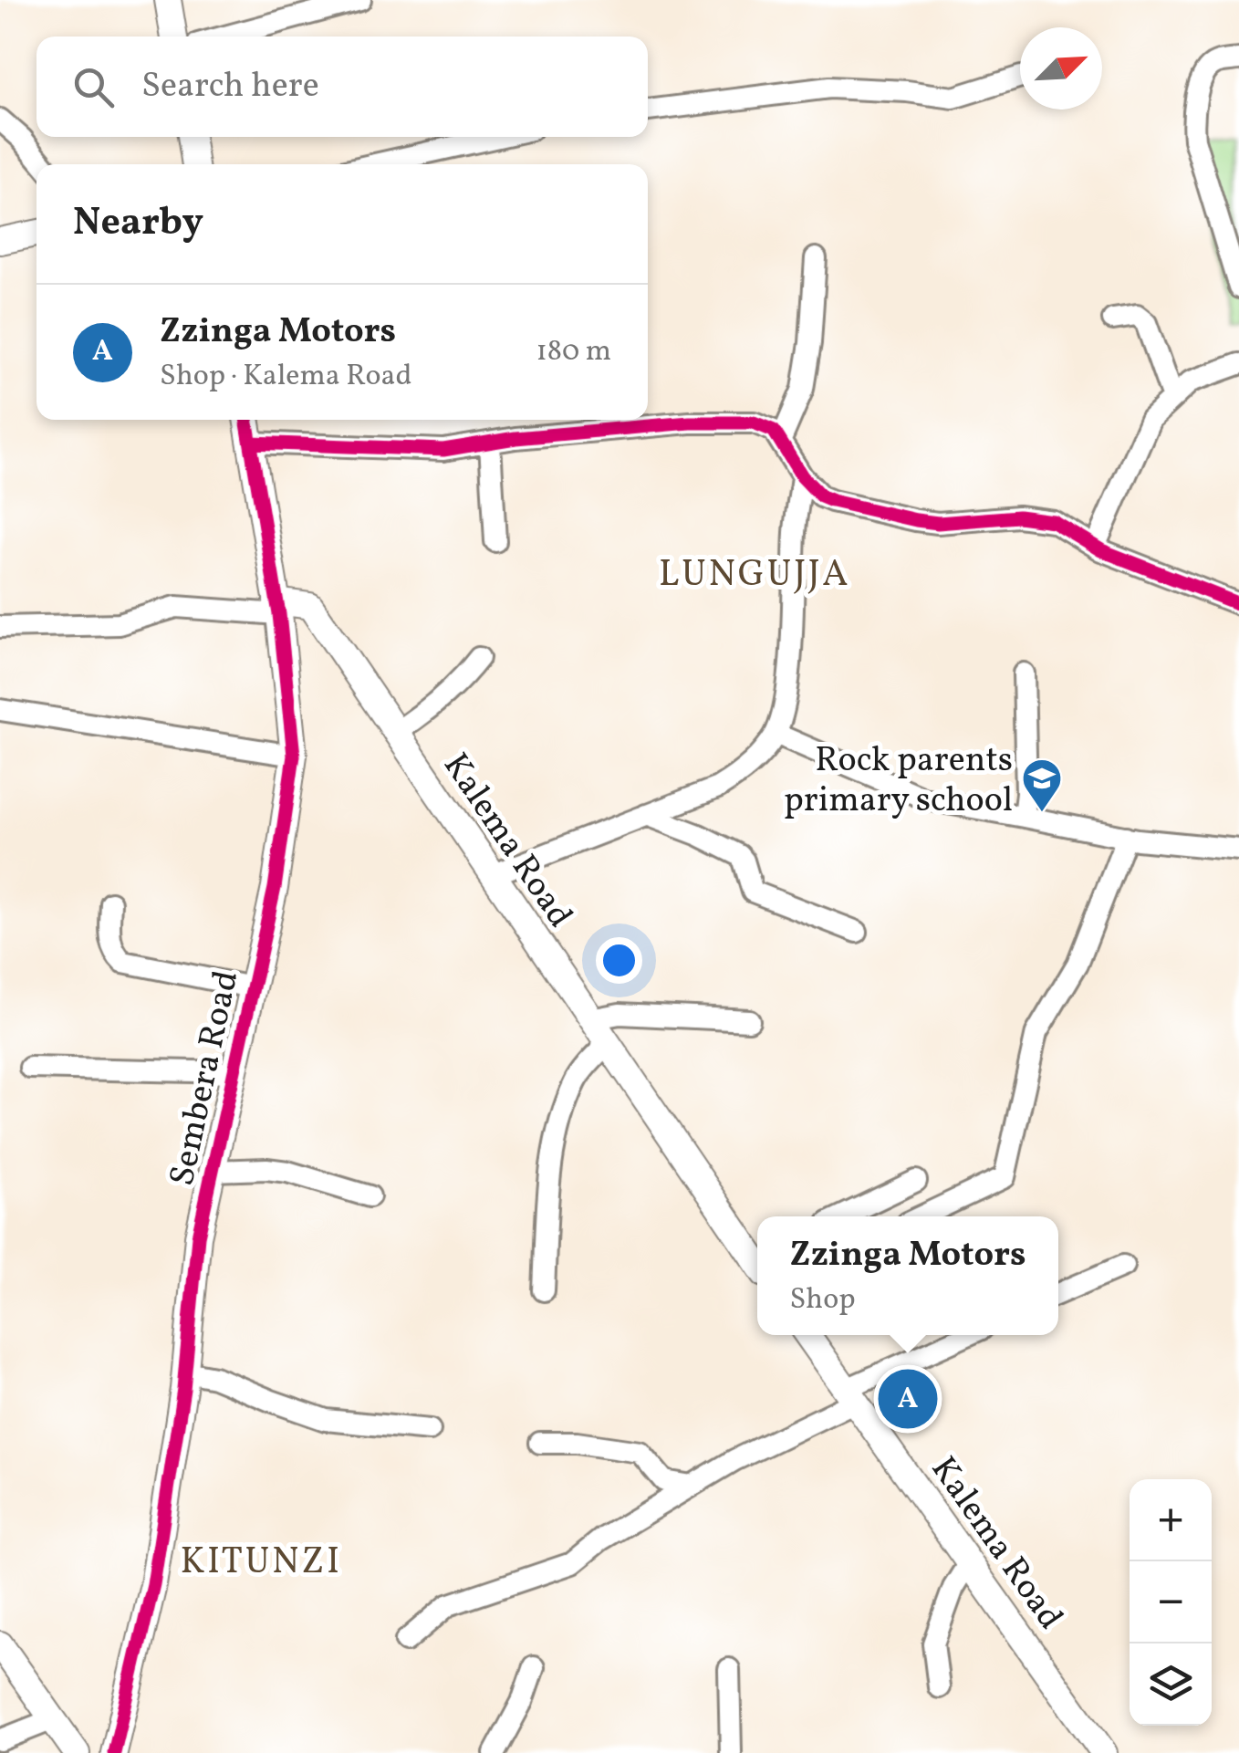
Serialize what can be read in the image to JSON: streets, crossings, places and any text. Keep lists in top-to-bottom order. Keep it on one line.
{"streets":{"street":["Kalema Road","Sembera Road"]},"crossings":[["Kalema Road","Sembera Road"]],"districts":["LUNGUJJA","KITUNZI"],"places":{"school or university":["Rock parents primary school"]},"north":"top right","page":{"search":"Search here","heading":"Nearby","list":[{"mark":"A","name":"Zzinga Motors","note":"Shop · Kalema Road","value":"180 m"}],"popup":["Zzinga Motors","Shop"],"pins":"A","map_buttons":["+","−"]}}
